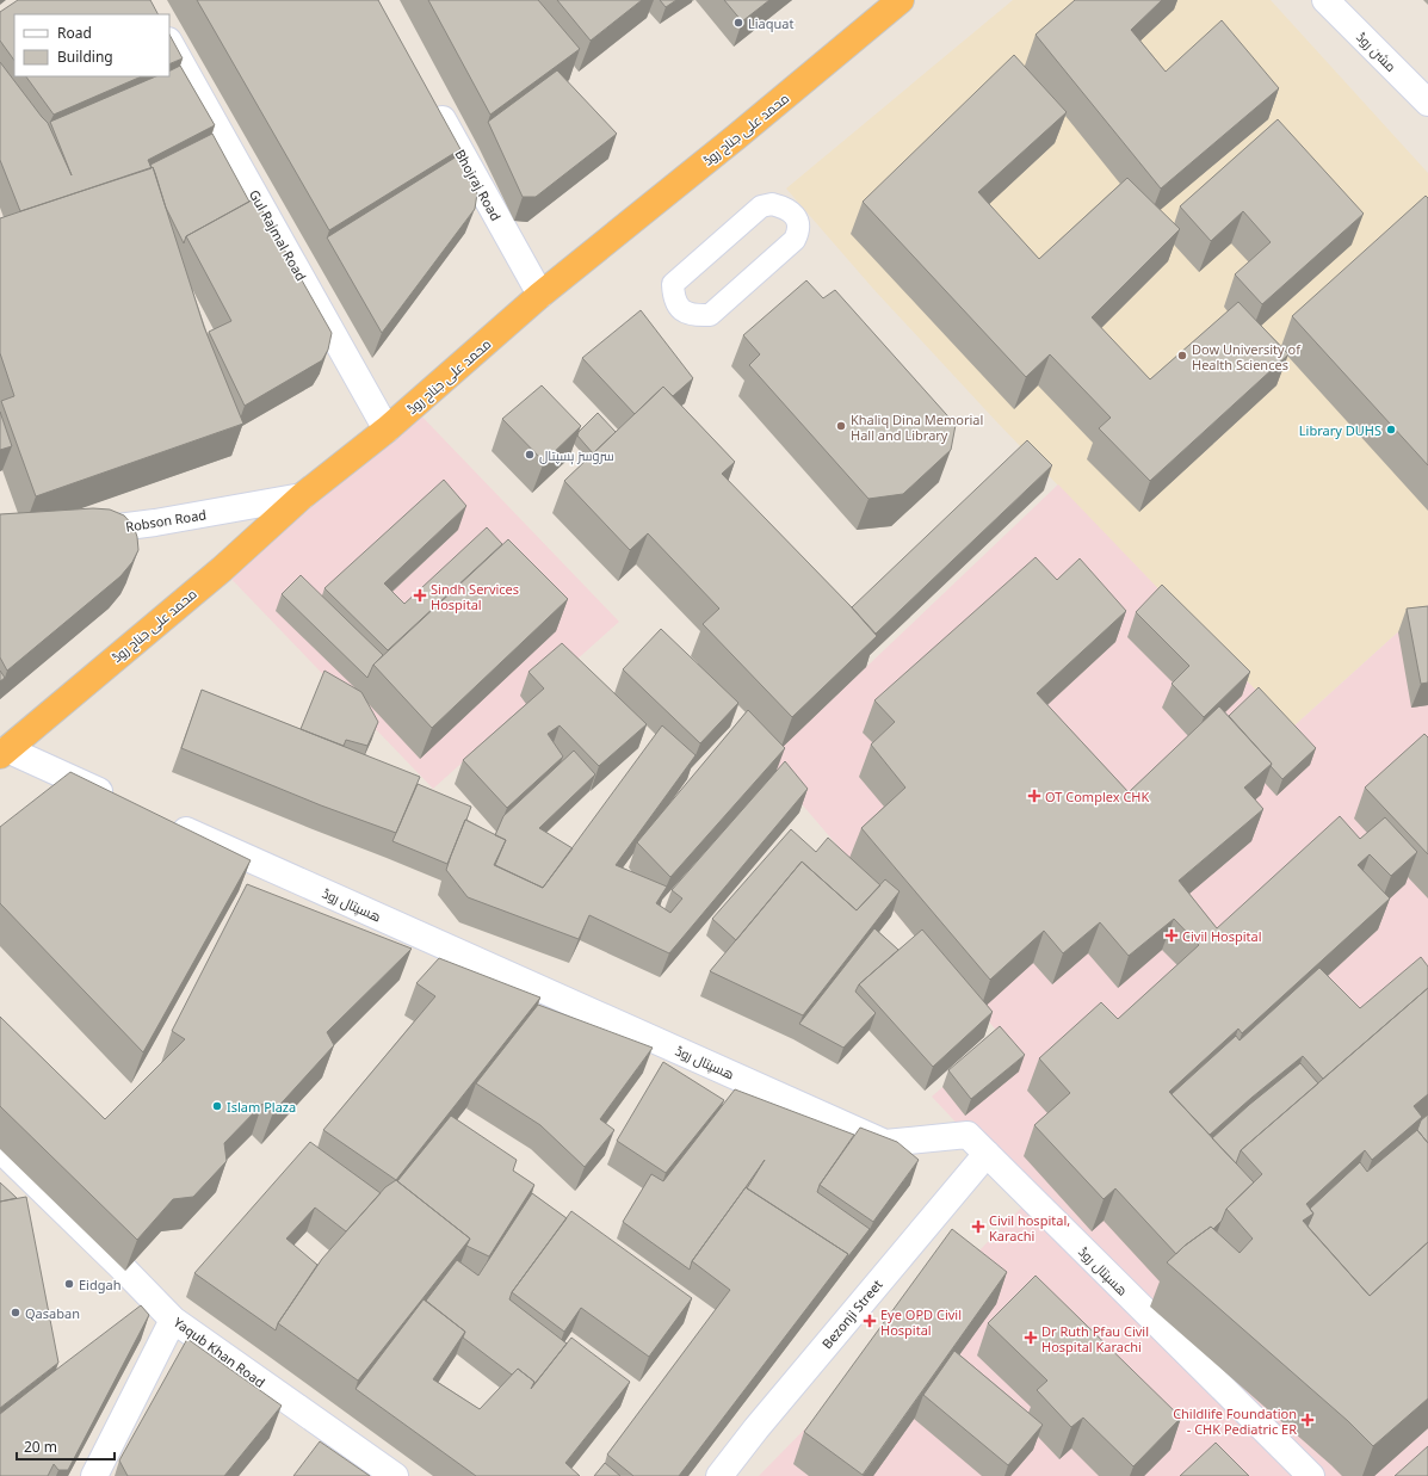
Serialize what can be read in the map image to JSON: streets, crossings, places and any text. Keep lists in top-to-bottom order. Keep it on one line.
{"streets":{"highway":["محمد علی جناح روڈ"],"street":["مشن روڈ","Bhojraj Road","Gul Rajmal Road","Robson Road","ھسپتال روڈ","Bezonji Street","Yaqub Khan Road"]},"crossings":[["محمد علی جناح روڈ","Bhojraj Road"],["محمد علی جناح روڈ","Gul Rajmal Road"],["محمد علی جناح روڈ","Robson Road"],["ھسپتال روڈ","Bezonji Street"]],"places":{"other":["Liaquat","Dow University of Health Sciences","Khaliq Dina Memorial Hall and Library","Library DUHS","سروسز ہسپتال","Islam Plaza","Eidgah","Qasaban"],"health":["Sindh Services Hospital","OT Complex CHK","Civil Hospital","Civil hospital, Karachi","Eye OPD Civil Hospital","Dr Ruth Pfau Civil Hospital Karachi","Childlife Foundation - CHK Pediatric ER"]},"legend":["Road","Building"],"scale_bar":"20 m"}
